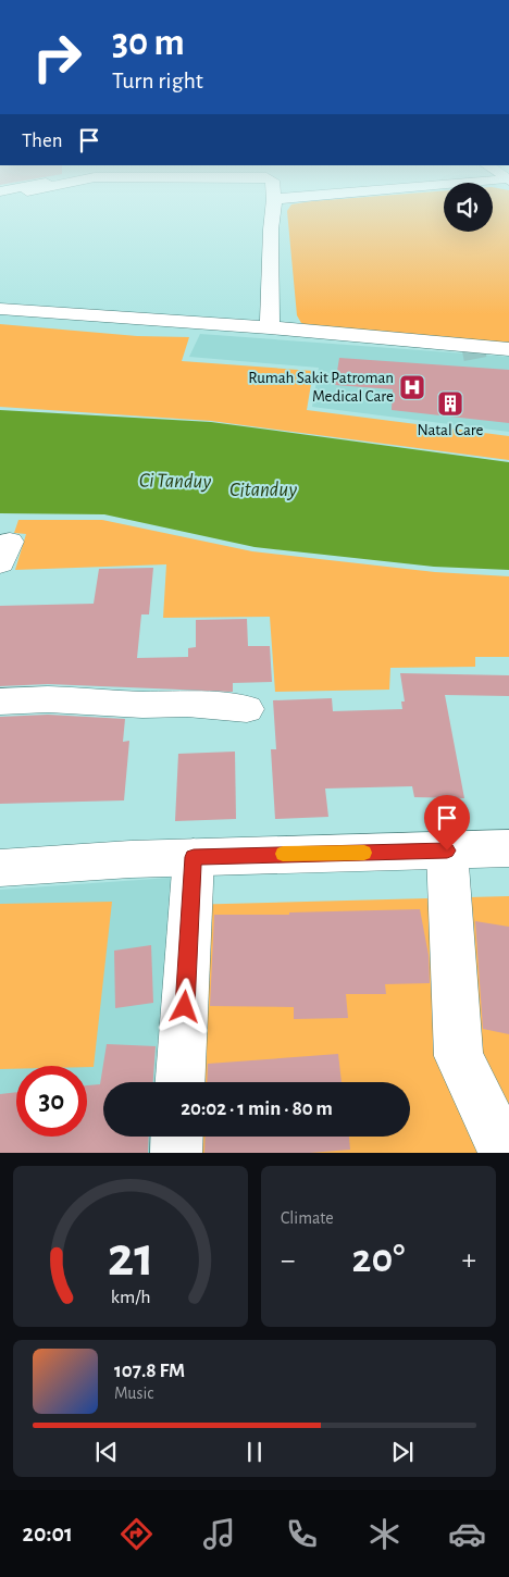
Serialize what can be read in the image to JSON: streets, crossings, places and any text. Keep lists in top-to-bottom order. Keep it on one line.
{"water":["Ci Tanduy","Citanduy"],"places":{"hospital":["Rumah Sakit Patroman Medical Care"],"building":["Natal Care"]},"page":{"turn":["30 m","Turn right"],"then":"Then","limit":"30","trip":"20:02 · 1 min · 80 m","tile":"Climate","heat":["−","20°","+"],"song":["107.8 FM","Music"],"tabs":"20:01","gauge":["21","km/h"]}}
